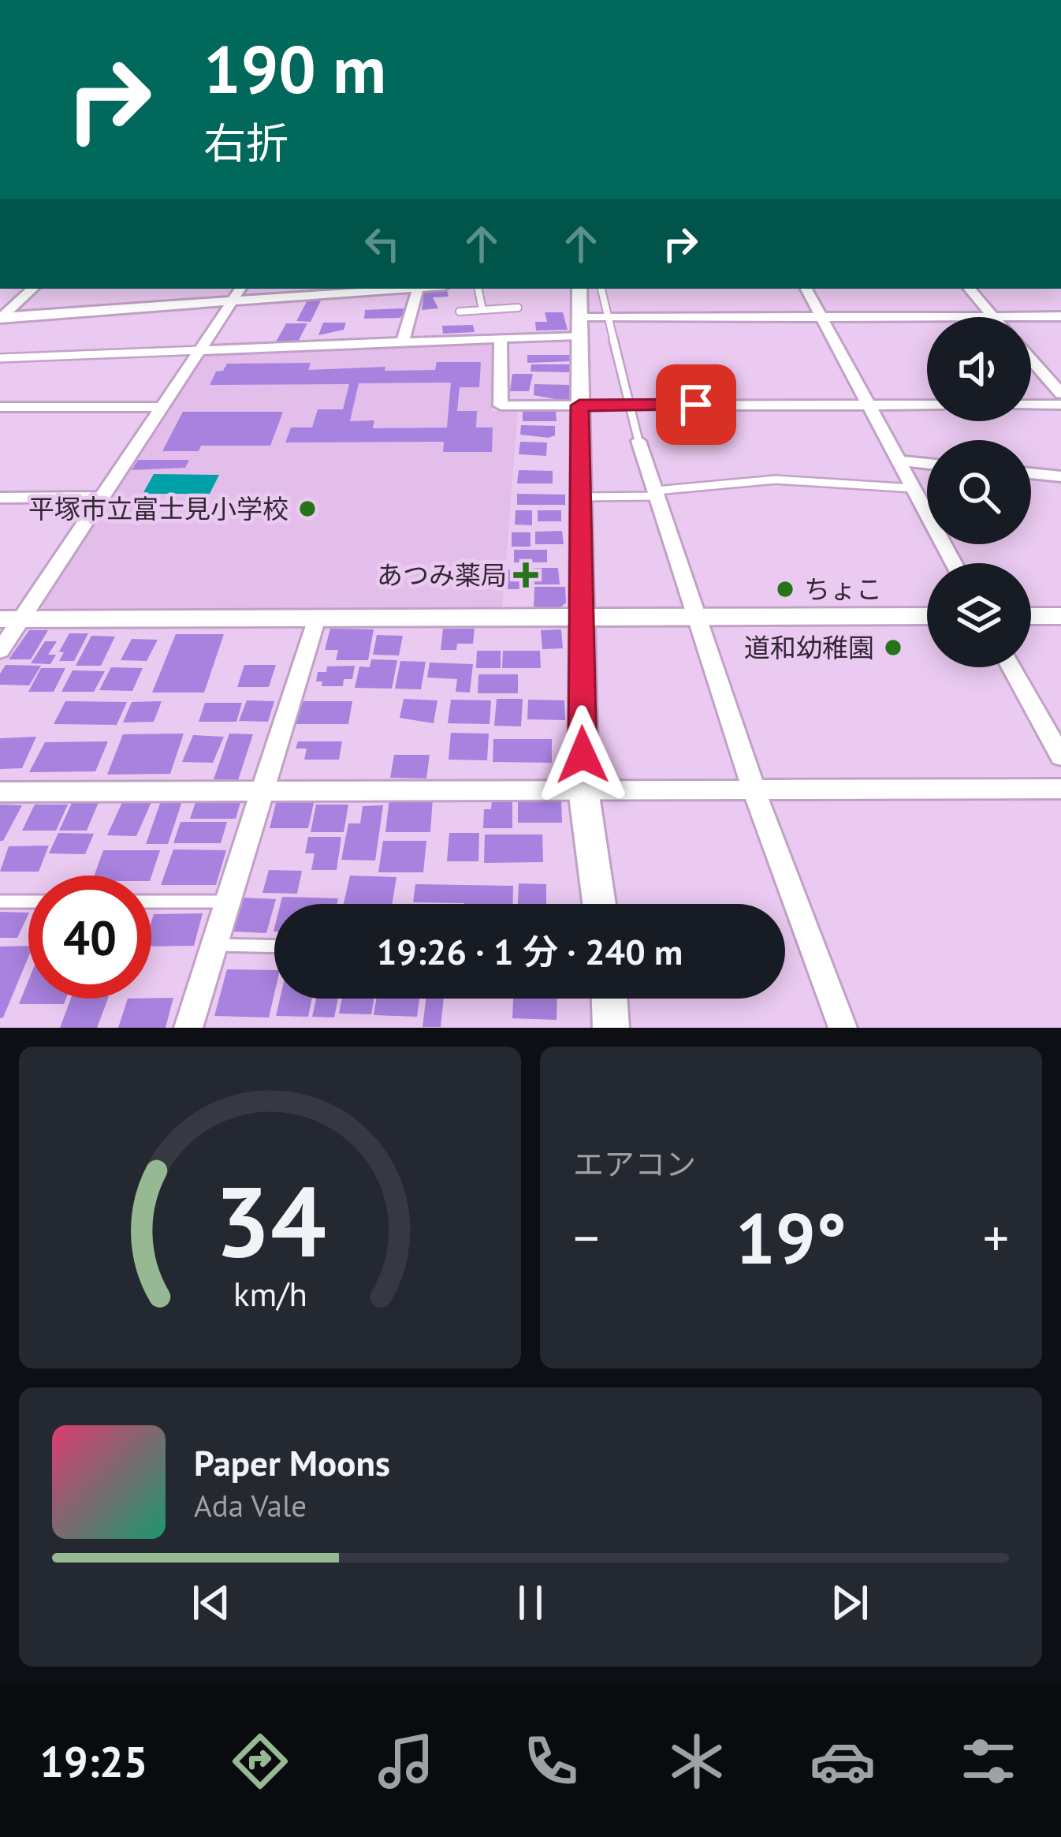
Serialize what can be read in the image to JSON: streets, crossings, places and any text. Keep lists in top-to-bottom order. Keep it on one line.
{"places":{"other":["平塚市立富士見小学校","ちょこ","道和幼稚園"],"health":["あつみ薬局"]},"page":{"turn":["190 m","右折"],"limit":"40","trip":"19:26 · 1 分 · 240 m","tile":"エアコン","heat":["−","19°","+"],"song":["Paper Moons","Ada Vale"],"tabs":"19:25","gauge":["34","km/h"]}}
